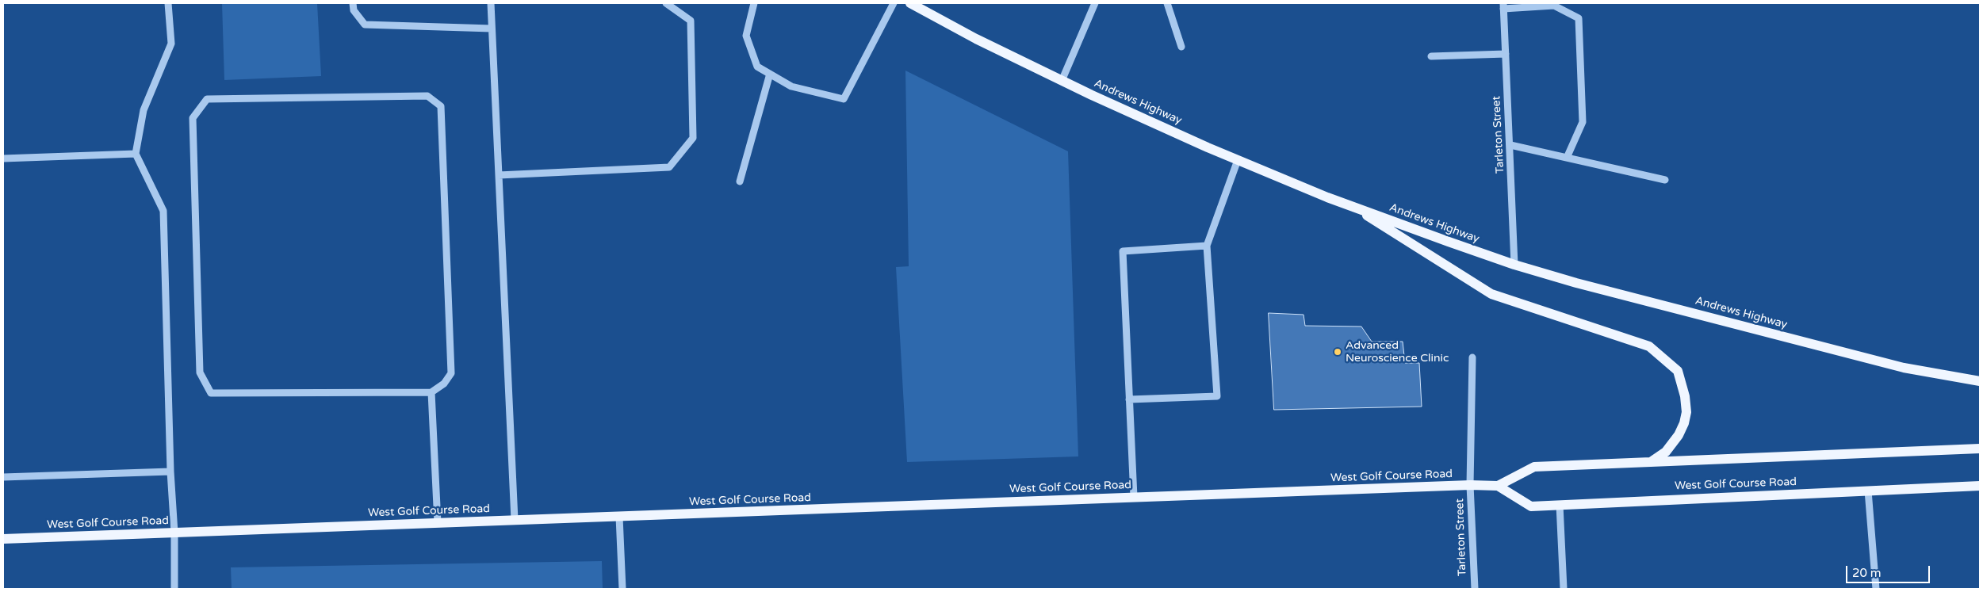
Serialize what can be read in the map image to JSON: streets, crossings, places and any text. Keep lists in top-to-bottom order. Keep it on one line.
{"streets":{"main road":["Andrews Highway","West Golf Course Road"],"street":["Tarleton Street"]},"crossings":[["Andrews Highway","Tarleton Street"],["Tarleton Street","West Golf Course Road"]],"places":["Advanced Neuroscience Clinic"],"scale_bar":"20 m"}
